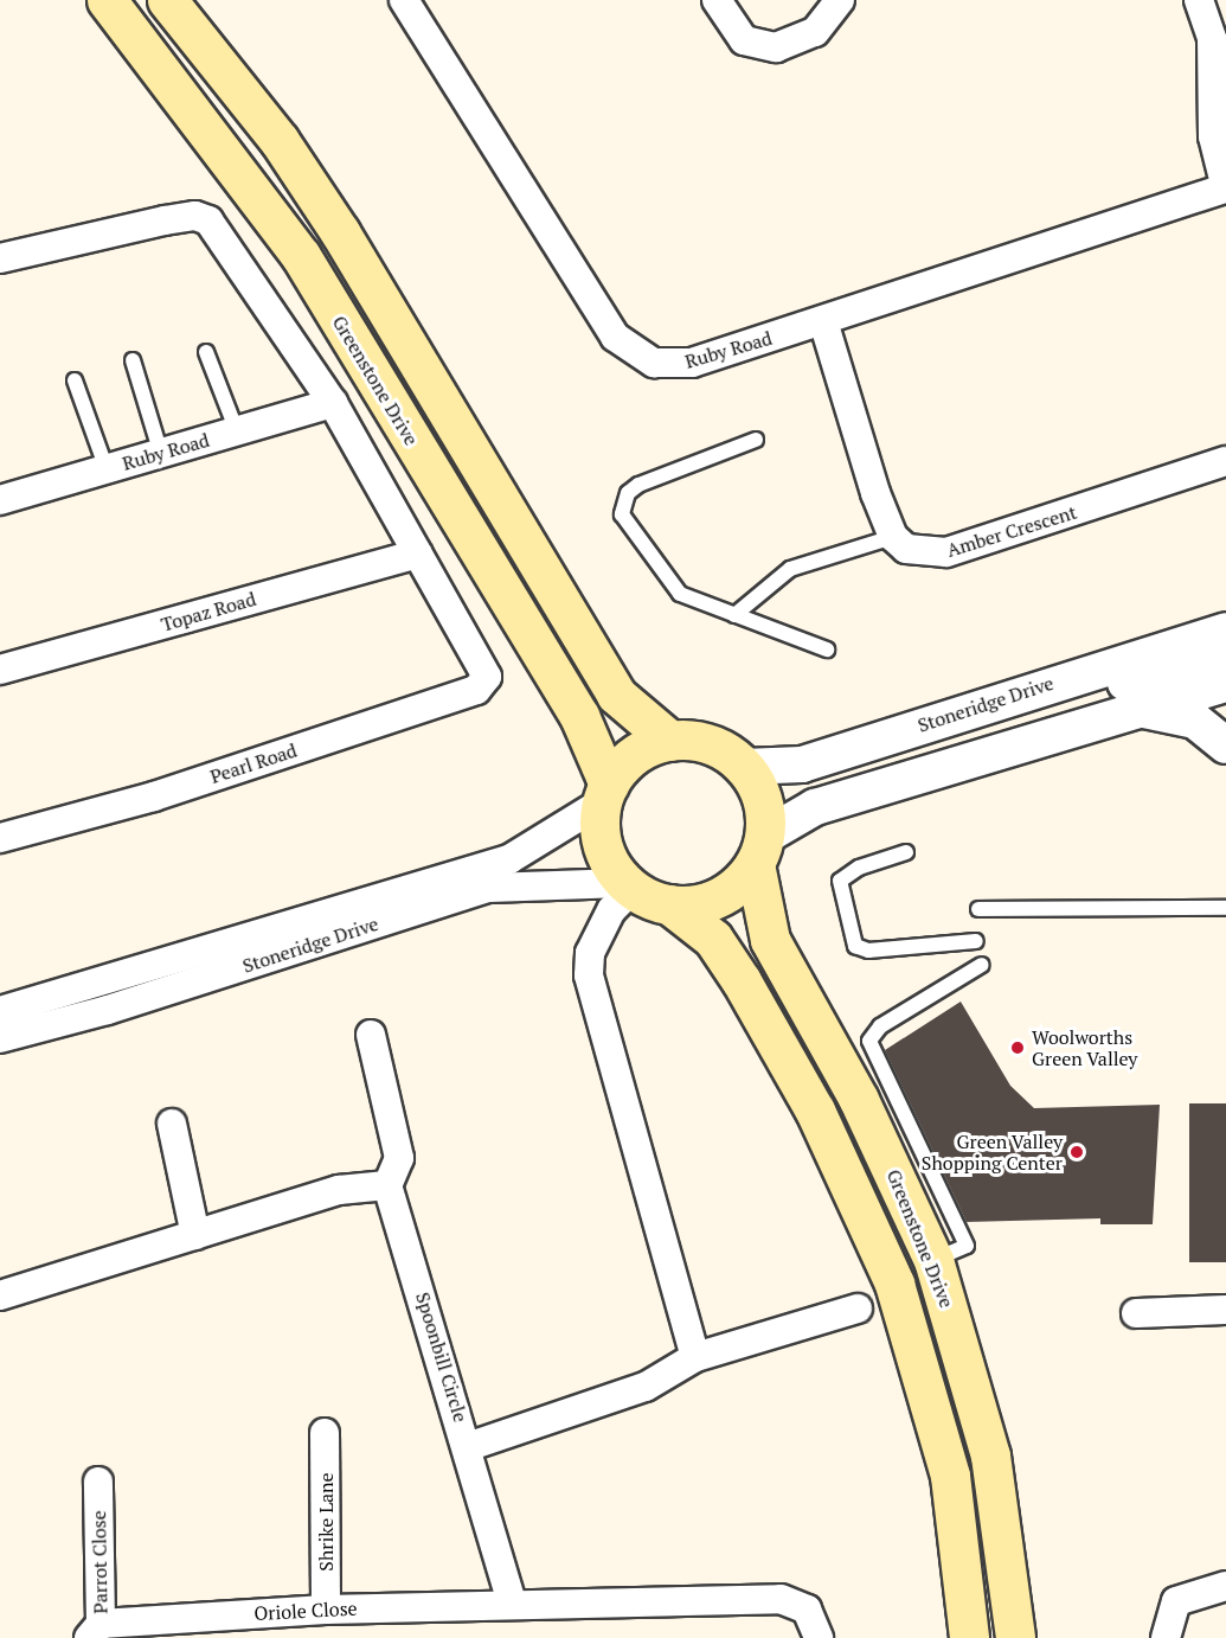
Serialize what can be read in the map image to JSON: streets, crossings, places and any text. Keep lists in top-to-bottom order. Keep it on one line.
{"streets":{"main road":["Greenstone Drive"],"street":["Ruby Road","Amber Crescent","Topaz Road","Stoneridge Drive","Pearl Road","Spoonbill Circle","Shrike Lane","Parrot Close","Oriole Close"]},"crossings":[["Greenstone Drive","Stoneridge Drive"],["Topaz Road","Pearl Road"],["Spoonbill Circle","Oriole Close"],["Shrike Lane","Oriole Close"],["Parrot Close","Oriole Close"]],"places":["Woolworths Green Valley","Green Valley Shopping Center"]}
